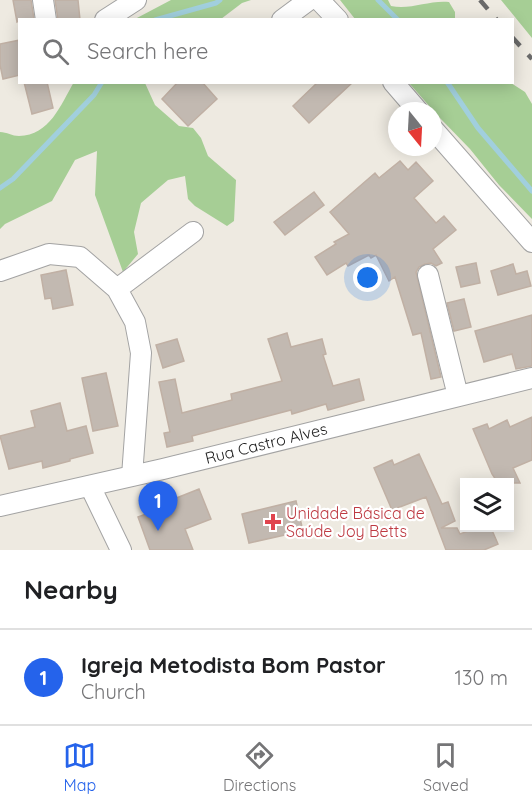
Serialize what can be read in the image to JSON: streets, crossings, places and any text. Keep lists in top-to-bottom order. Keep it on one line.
{"streets":{"street":["Rua Castro Alves"]},"places":{"health":["Unidade Básica de Saúde Joy Betts"]},"north":"bottom","page":{"search":"Search here","pins":"1","heading":"Nearby","list":[{"mark":"1","name":"Igreja Metodista Bom Pastor","note":"Church","value":"130 m"}],"nav":["Map","Directions","Saved"]}}
